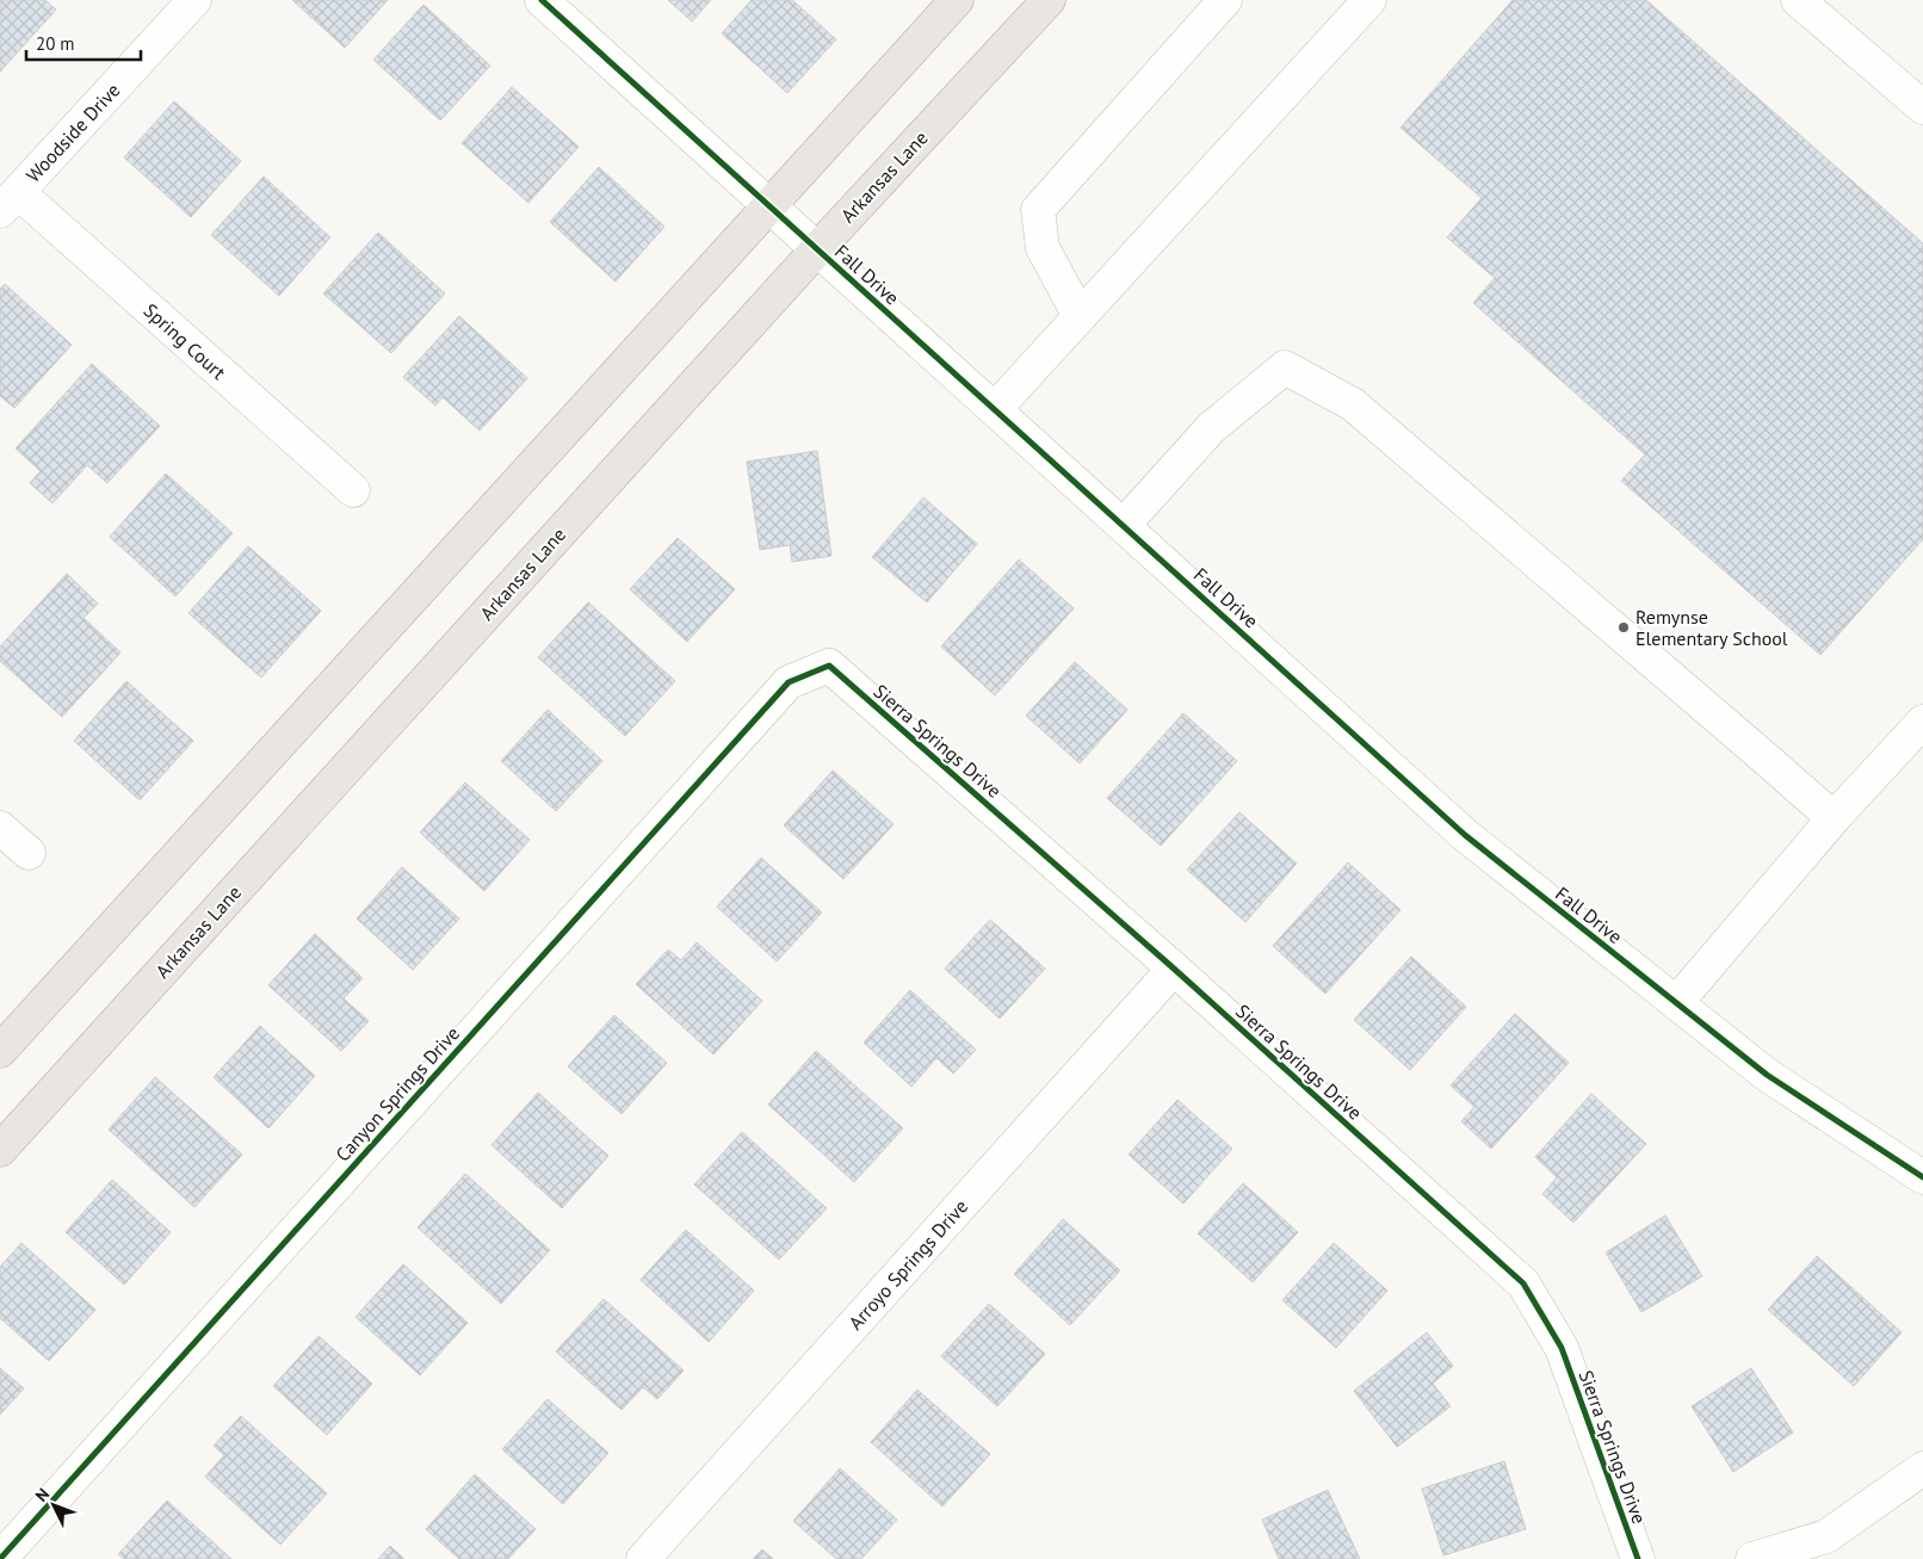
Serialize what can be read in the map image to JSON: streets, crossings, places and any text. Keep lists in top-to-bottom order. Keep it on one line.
{"streets":{"main road":["Arkansas Lane"],"street":["Woodside Drive","Fall Drive","Spring Court","Sierra Springs Drive","Canyon Springs Drive","Arroyo Springs Drive"]},"crossings":[["Woodside Drive","Spring Court"],["Arkansas Lane","Fall Drive"],["Sierra Springs Drive","Canyon Springs Drive"],["Sierra Springs Drive","Arroyo Springs Drive"]],"places":["Remynse Elementary School"],"scale_bar":"20 m","north":"top left"}
